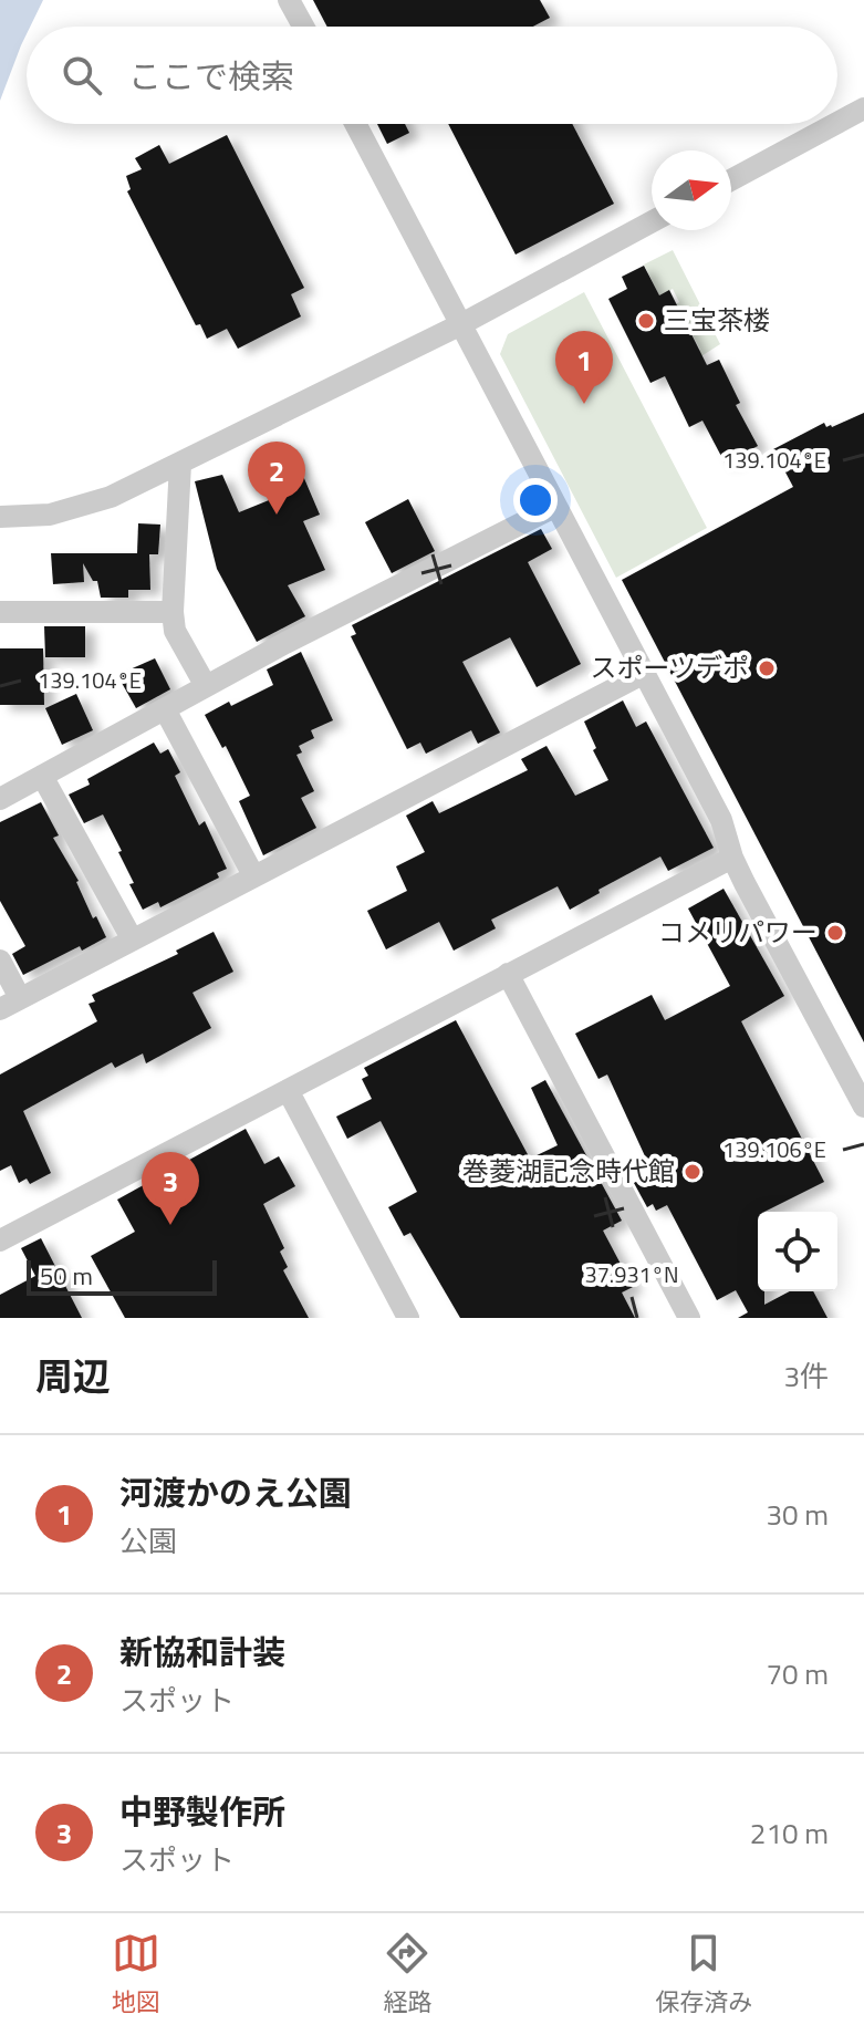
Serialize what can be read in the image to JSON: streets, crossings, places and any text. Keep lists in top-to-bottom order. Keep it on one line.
{"places":["三宝茶楼","スポーツデポ","コメリパワー","巻菱湖記念時代館"],"scale_bar":"50 m","north":"right","page":{"search":"ここで検索","pins":["1","2","3"],"scale":"50 m","heading":["周辺","3件"],"list":[{"mark":"1","name":"河渡かのえ公園","note":"公園","value":"30 m"},{"mark":"2","name":"新協和計装","note":"スポット","value":"70 m"},{"mark":"3","name":"中野製作所","note":"スポット","value":"210 m"}],"nav":["地図","経路","保存済み"]},"coordinates":["139.104°E","139.106°E","37.931°N"]}
